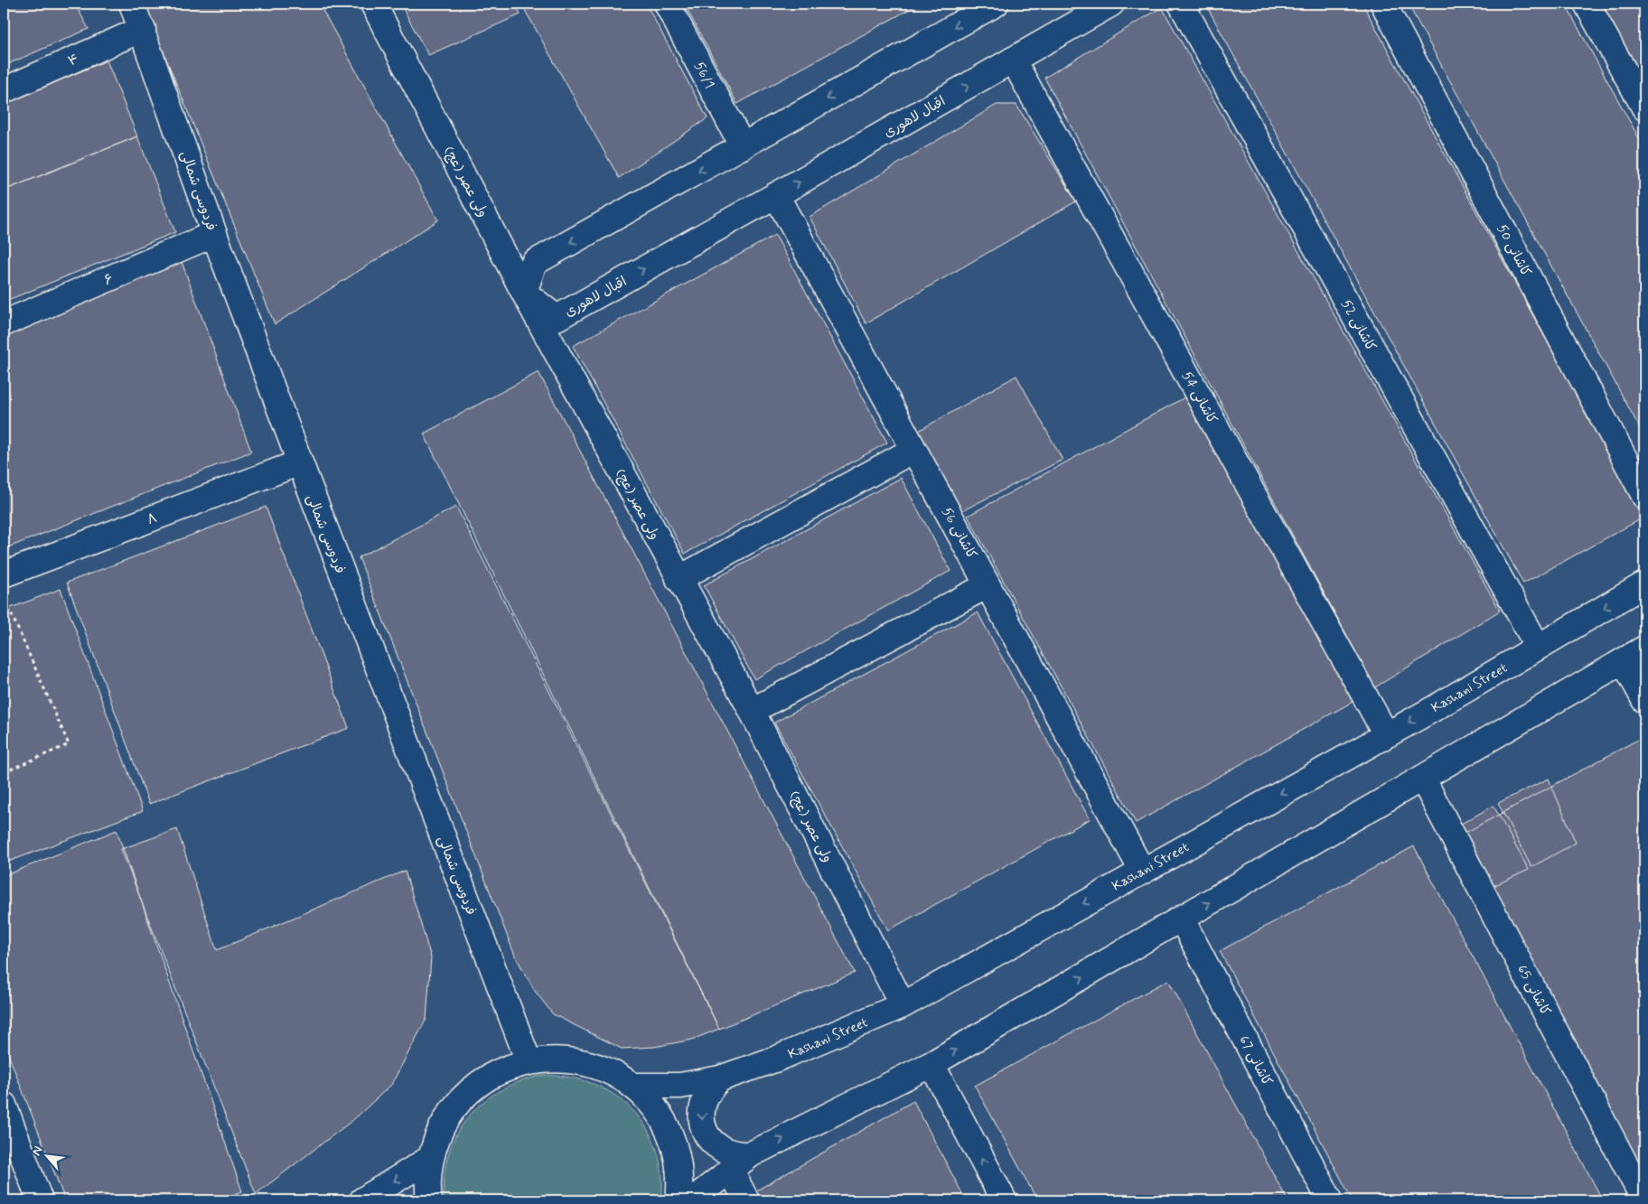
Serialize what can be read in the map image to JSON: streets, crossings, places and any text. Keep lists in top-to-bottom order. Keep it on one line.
{"streets":{"main road":["۴","56/1","اقبال لاهوری","ولی عصر (عج)","فردوسی شمالی","کاشانی 50","۶","کاشانی 52","کاشانی 54","۸","کاشانی 56","Kashani Street","کاشانی 65","کاشانی 67"]},"crossings":[["۴","فردوسی شمالی"],["اقبال لاهوری","ولی عصر (عج)"],["اقبال لاهوری","کاشانی 54"],["اقبال لاهوری","کاشانی 56"],["ولی عصر (عج)","Kashani Street"],["فردوسی شمالی","۶"],["فردوسی شمالی","۸"],["کاشانی 52","Kashani Street"],["کاشانی 54","Kashani Street"],["کاشانی 56","Kashani Street"]],"north":"top left"}
